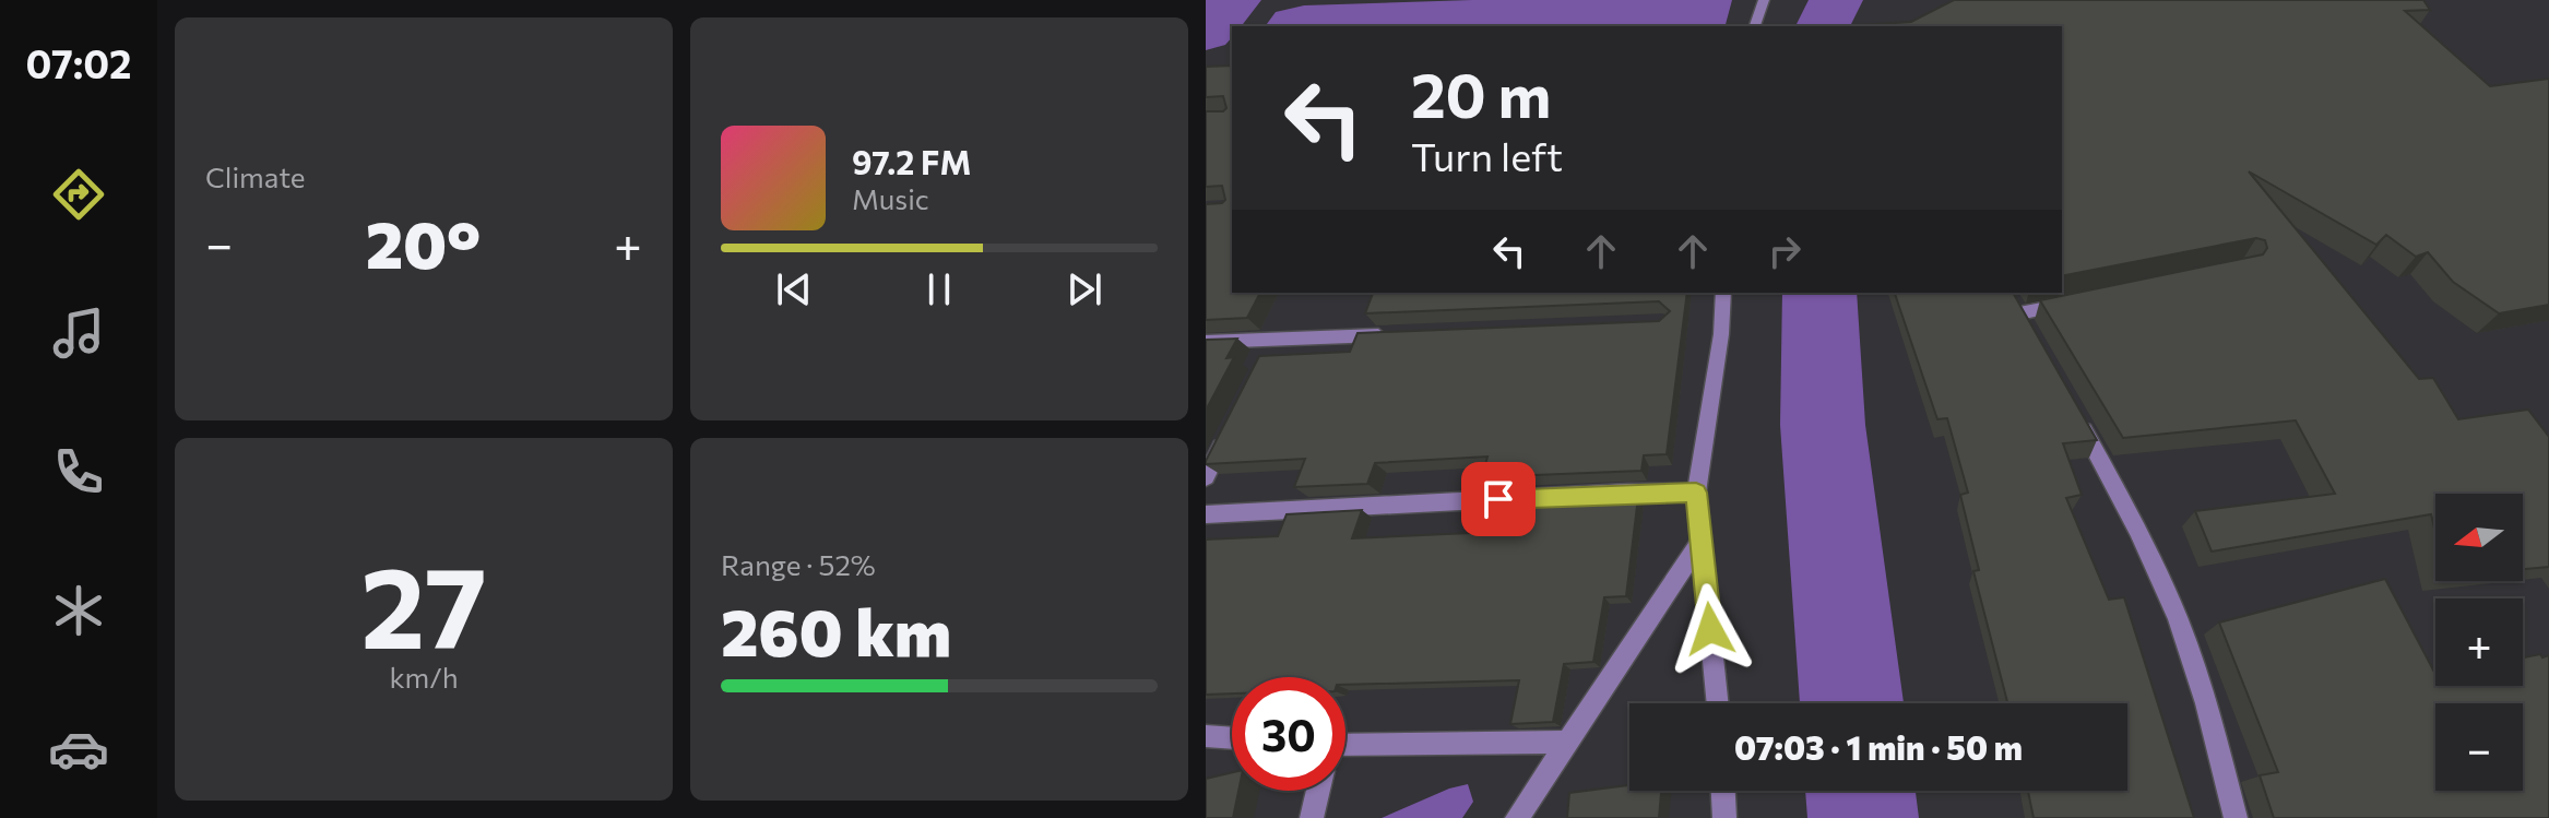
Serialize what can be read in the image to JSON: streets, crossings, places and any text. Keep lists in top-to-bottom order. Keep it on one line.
{"north":"left","page":{"tabs":"07:02","tile":["Climate",["27","km/h"],["Range · 52%","260 km"]],"turn":["20 m","Turn left"],"song":["97.2 FM","Music"],"heat":["−","20°","+"],"map_buttons":["+","−"],"limit":"30","trip":"07:03 · 1 min · 50 m"}}
